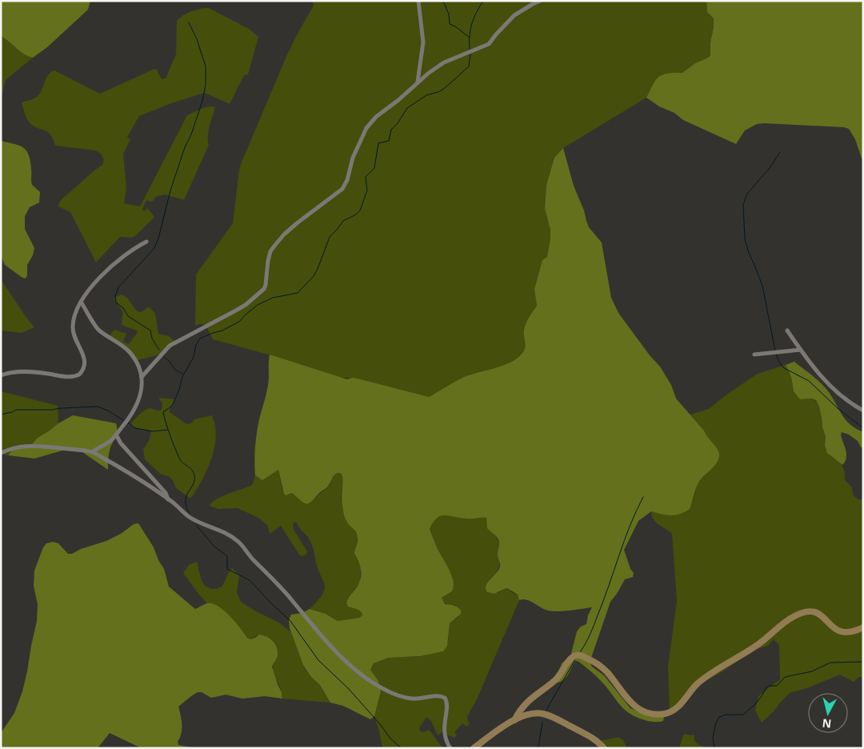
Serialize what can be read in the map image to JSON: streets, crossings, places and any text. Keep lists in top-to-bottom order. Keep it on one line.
{"north":"bottom"}
